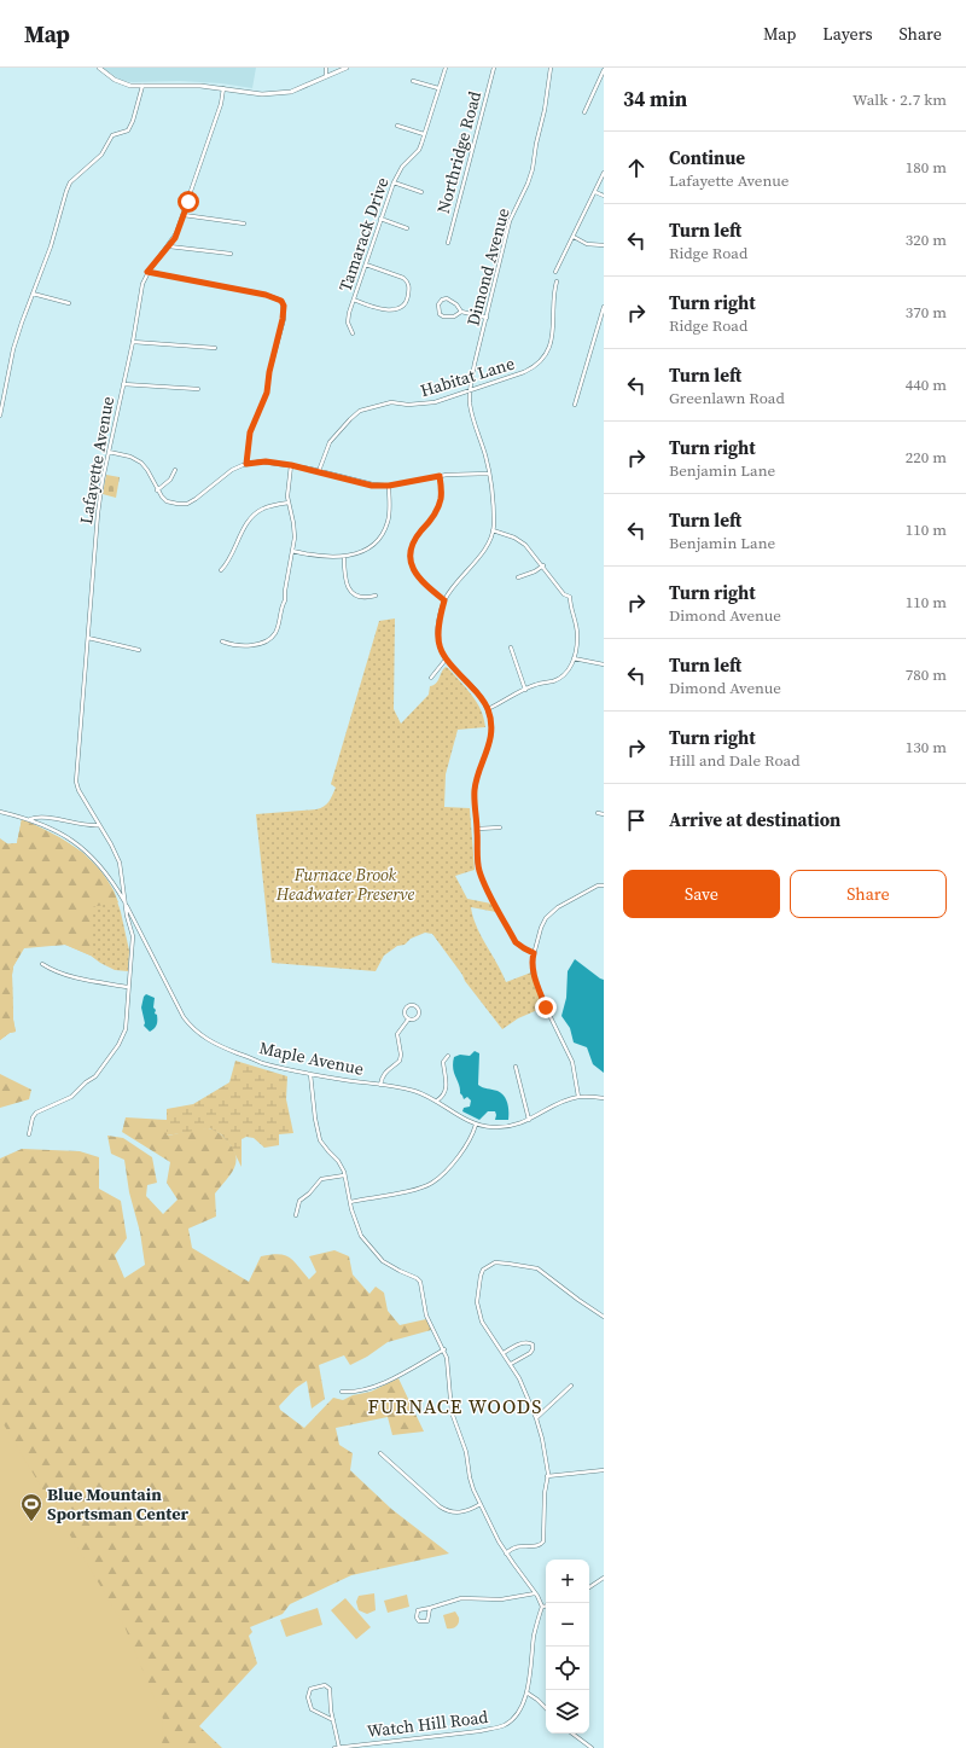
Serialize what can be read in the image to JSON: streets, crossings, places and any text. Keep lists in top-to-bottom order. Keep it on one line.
{"streets":{"street":["Northridge Road","Tamarack Drive","Dimond Avenue","Habitat Lane","Lafayette Avenue","Maple Avenue","Watch Hill Road"]},"crossings":[["Dimond Avenue","Habitat Lane"],["Lafayette Avenue","Maple Avenue"]],"districts":["FURNACE WOODS"],"parks":["Furnace Brook Headwater Preserve"],"places":{"sports":["Blue Mountain Sportsman Center"]},"page":{"header":"Map","nav":["Map","Layers","Share"],"heading":["34 min","Walk · 2.7 km"],"list":[["Continue","Lafayette Avenue","180 m"],["Turn left","Ridge Road","320 m"],["Turn right","Ridge Road","370 m"],["Turn left","Greenlawn Road","440 m"],["Turn right","Benjamin Lane","220 m"],["Turn left","Benjamin Lane","110 m"],["Turn right","Dimond Avenue","110 m"],["Turn left","Dimond Avenue","780 m"],["Turn right","Hill and Dale Road","130 m"],"Arrive at destination"],"buttons":["Save","Share"],"map_buttons":["+","−"]}}
